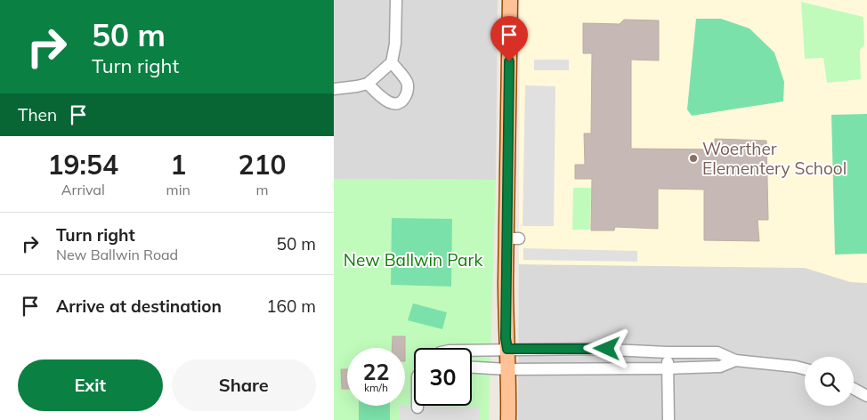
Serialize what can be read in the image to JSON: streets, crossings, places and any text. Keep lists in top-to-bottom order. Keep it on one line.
{"parks":["New Ballwin Park"],"places":["Woerther Elementery School"],"page":{"turn":["50 m","Turn right"],"then":"Then","eta":["19:54","Arrival","1","min","210","m"],"list":[{"name":"Turn right","note":"New Ballwin Road","value":"50 m"},{"name":"Arrive at destination","value":"160 m"}],"speed":"22 km/h","limit":"30","buttons":["Exit","Share"]}}
